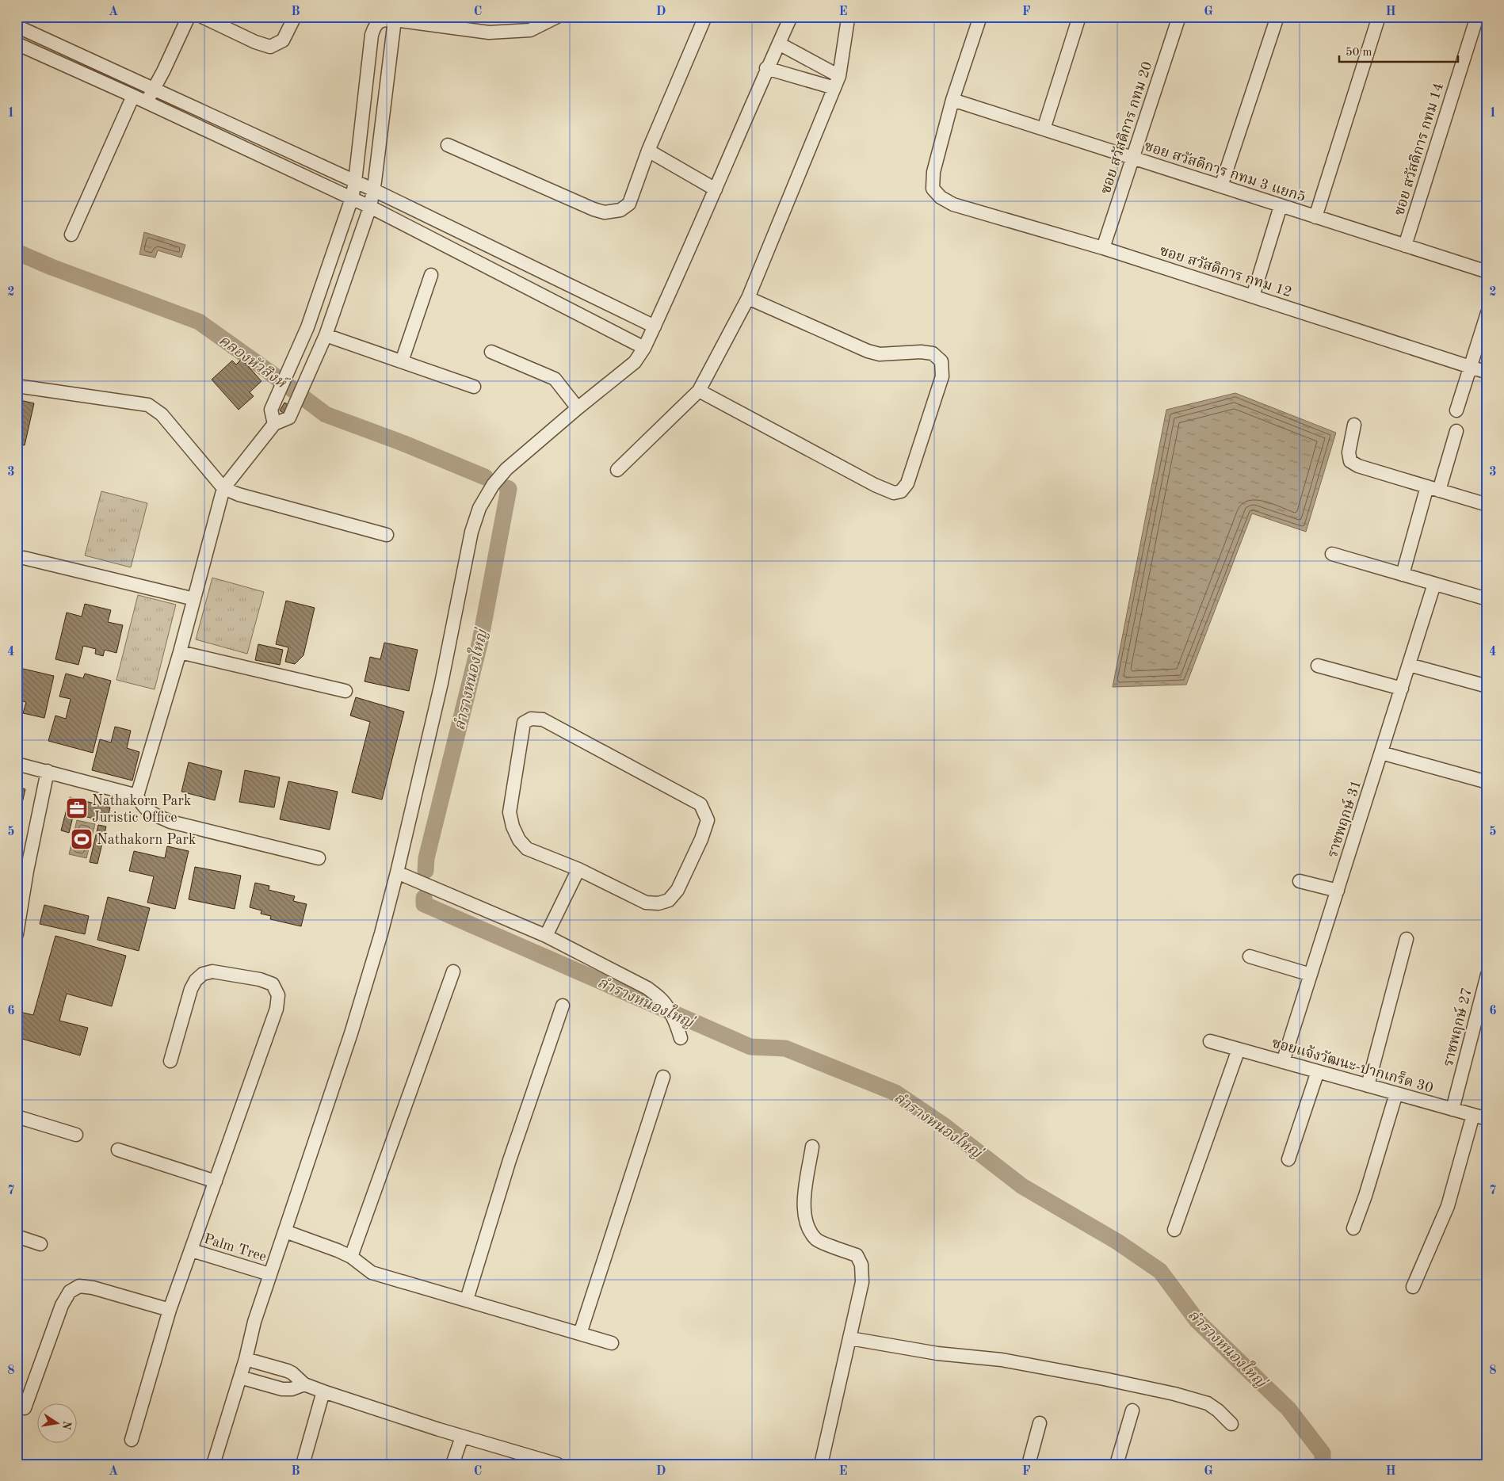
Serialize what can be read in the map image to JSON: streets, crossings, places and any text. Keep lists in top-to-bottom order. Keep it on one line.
{"streets":{"street":["ซอย สวัสดิการ กทม 20","ซอย สวัสดิการ กทม 14","ซอย สวัสดิการ กทม 3 แยก5","ซอย สวัสดิการ กทม 12","ราชพฤกษ์ 31","ราชพฤกษ์ 27","ซอยแจ้งวัฒนะ-ปากเกร็ด 30","Palm Tree"]},"crossings":[["ซอย สวัสดิการ กทม 20","ซอย สวัสดิการ กทม 3 แยก5"],["ซอย สวัสดิการ กทม 20","ซอย สวัสดิการ กทม 12"],["ซอย สวัสดิการ กทม 14","ซอย สวัสดิการ กทม 3 แยก5"],["ซอย สวัสดิการ กทม 3 แยก5","ซอย สวัสดิการ กทม 12"],["ราชพฤกษ์ 31","ซอยแจ้งวัฒนะ-ปากเกร็ด 30"],["ราชพฤกษ์ 27","ซอยแจ้งวัฒนะ-ปากเกร็ด 30"]],"water":["คลองหัวสิงห์","ลำรางหนองใหญ่"],"places":{"office":["Nathakorn Park Juristic Office"],"sports":["Nathakorn Park"]},"scale_bar":"50 m","north":"right","grid":{"columns":["A","B","C","D","E","F","G","H"],"rows":["1","2","3","4","5","6","7","8"]}}
